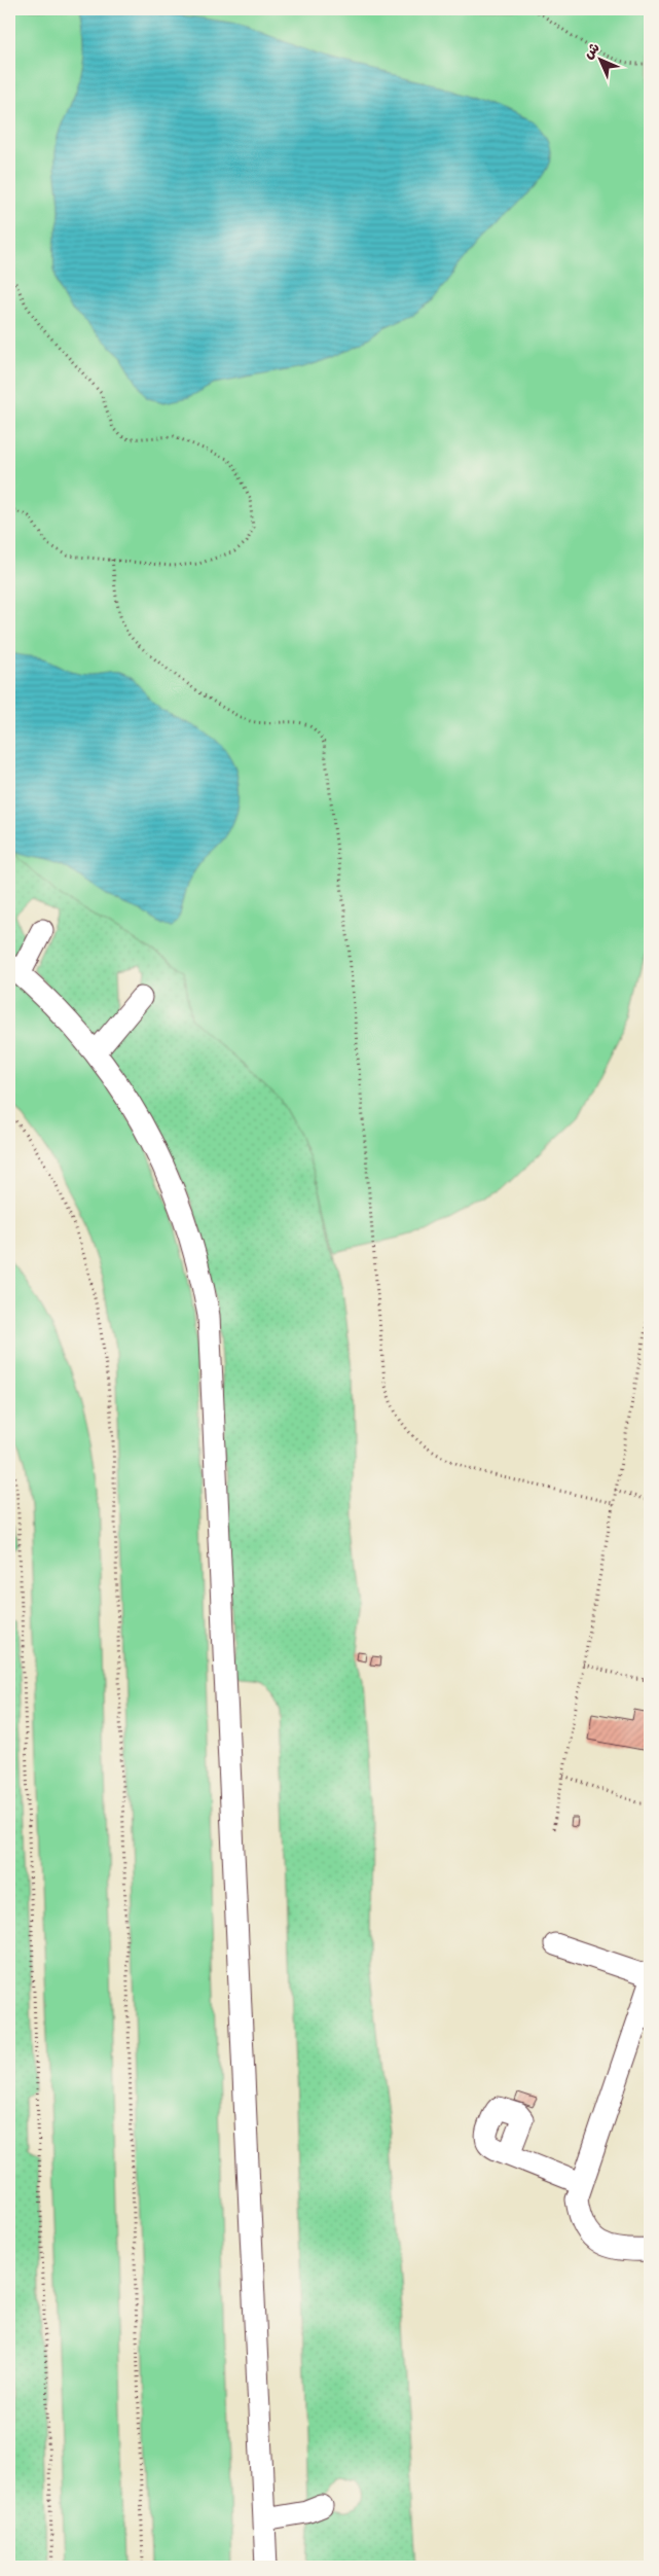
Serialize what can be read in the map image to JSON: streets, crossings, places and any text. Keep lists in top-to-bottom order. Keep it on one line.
{"north":"top left"}
